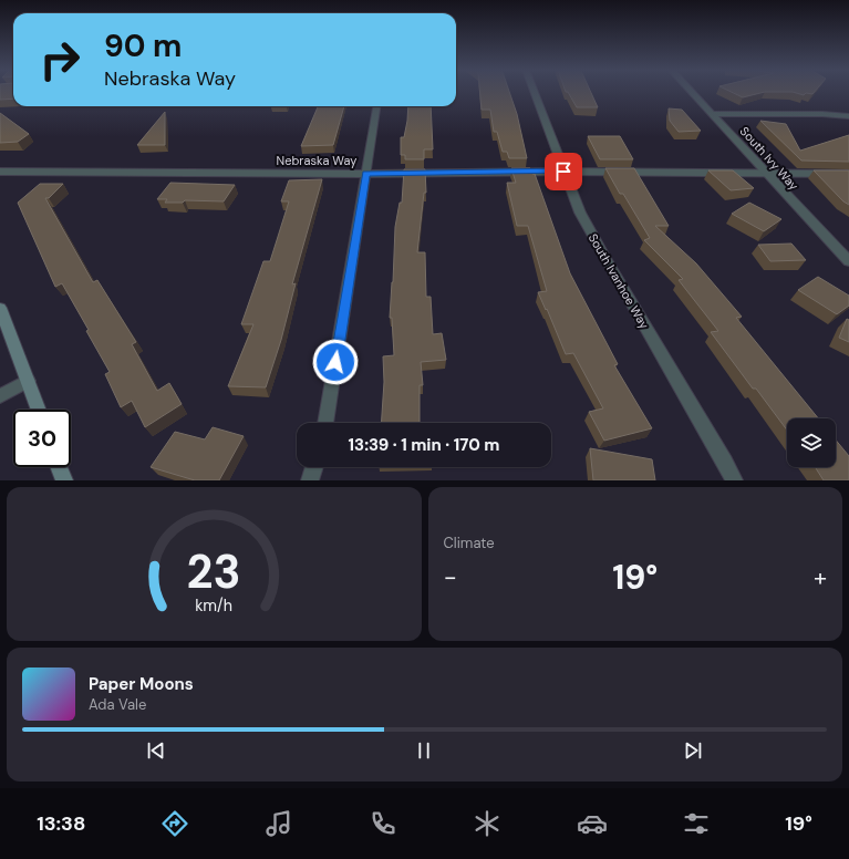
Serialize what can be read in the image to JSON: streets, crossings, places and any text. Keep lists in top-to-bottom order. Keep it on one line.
{"streets":{"street":["South Ivy Way","Nebraska Way","South Ivanhoe Way"]},"crossings":[["South Ivy Way","Nebraska Way"],["Nebraska Way","South Ivanhoe Way"]],"page":{"turn":["90 m","Nebraska Way"],"limit":"30","trip":"13:39 · 1 min · 170 m","tile":"Climate","heat":["−","19°","+"],"song":["Paper Moons","Ada Vale"],"tabs":["13:38","19°"],"gauge":["23","km/h"]}}
